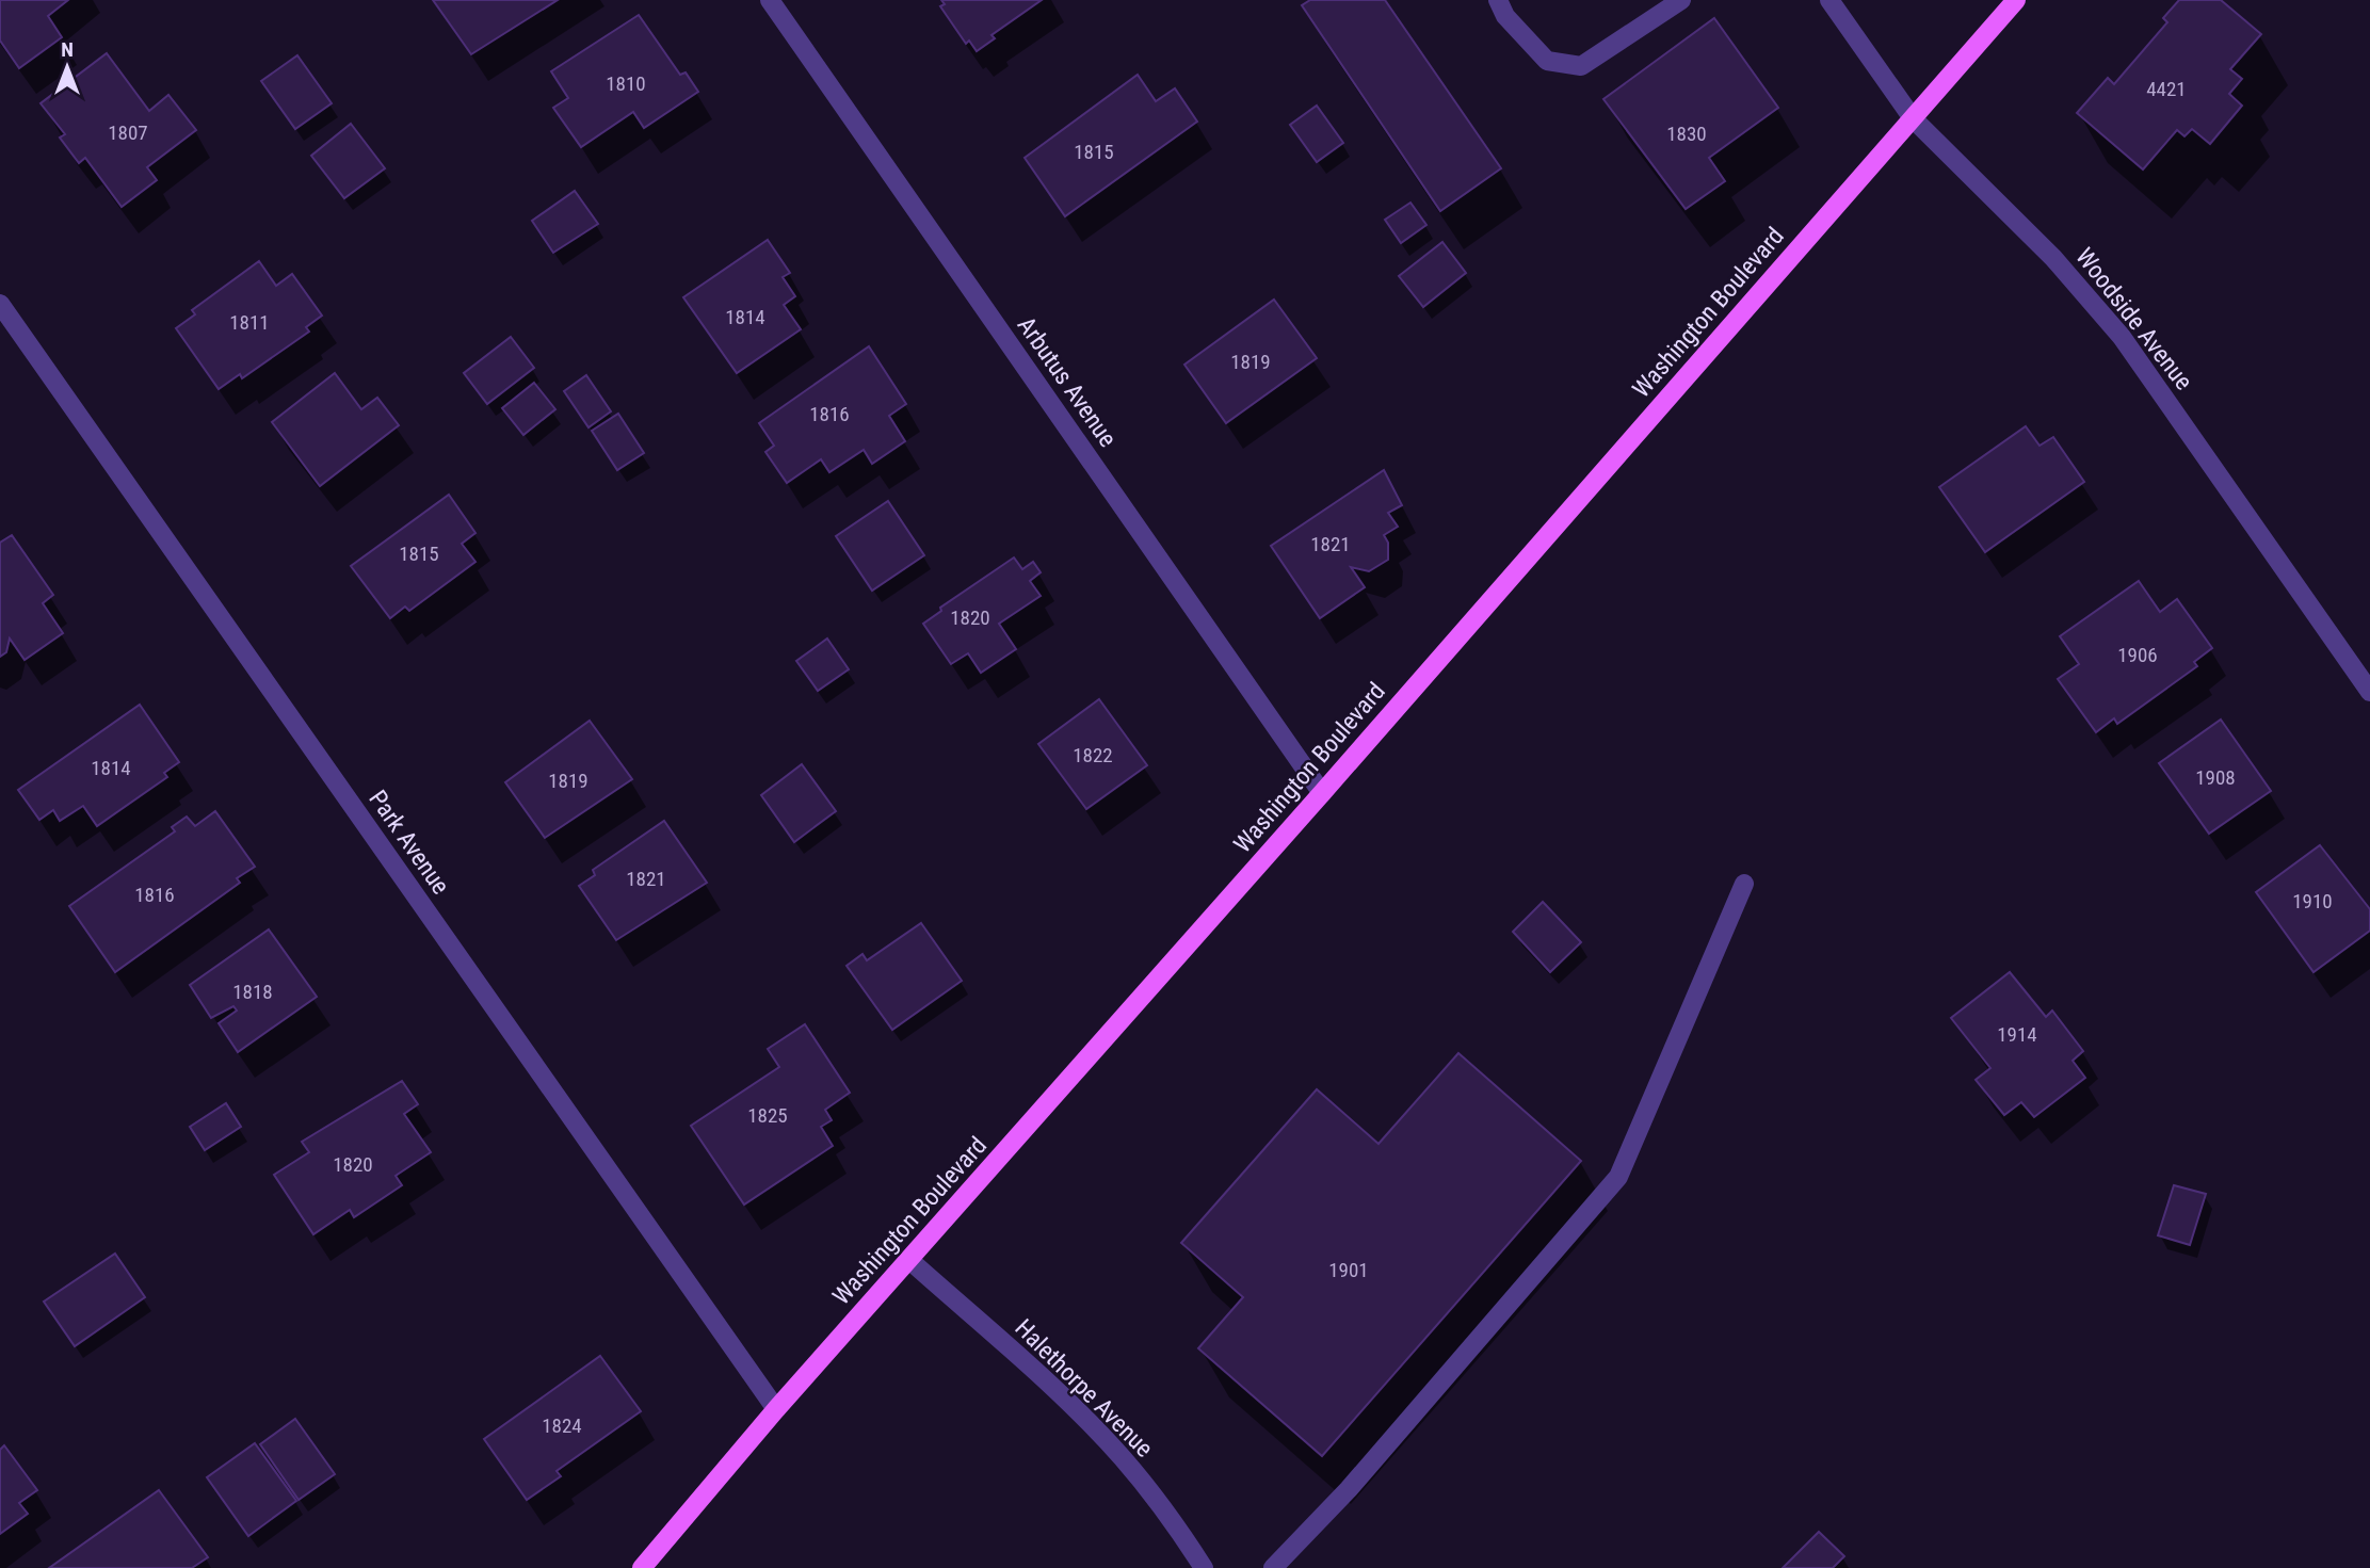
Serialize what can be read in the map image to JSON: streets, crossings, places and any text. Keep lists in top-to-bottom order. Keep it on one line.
{"streets":{"main road":["Washington Boulevard"],"street":["Woodside Avenue","Arbutus Avenue","Park Avenue","Halethorpe Avenue"]},"crossings":[["Washington Boulevard","Woodside Avenue"],["Washington Boulevard","Arbutus Avenue"],["Washington Boulevard","Park Avenue"],["Washington Boulevard","Halethorpe Avenue"]],"house_numbers":["1810","4421","1807","1830","1815","1814","1811","1819","1816","1821","1815","1820","1906","1822","1814","1908","1819","1821","1816","1910","1818","1914","1825","1820","1901","1824"],"north":"top"}
